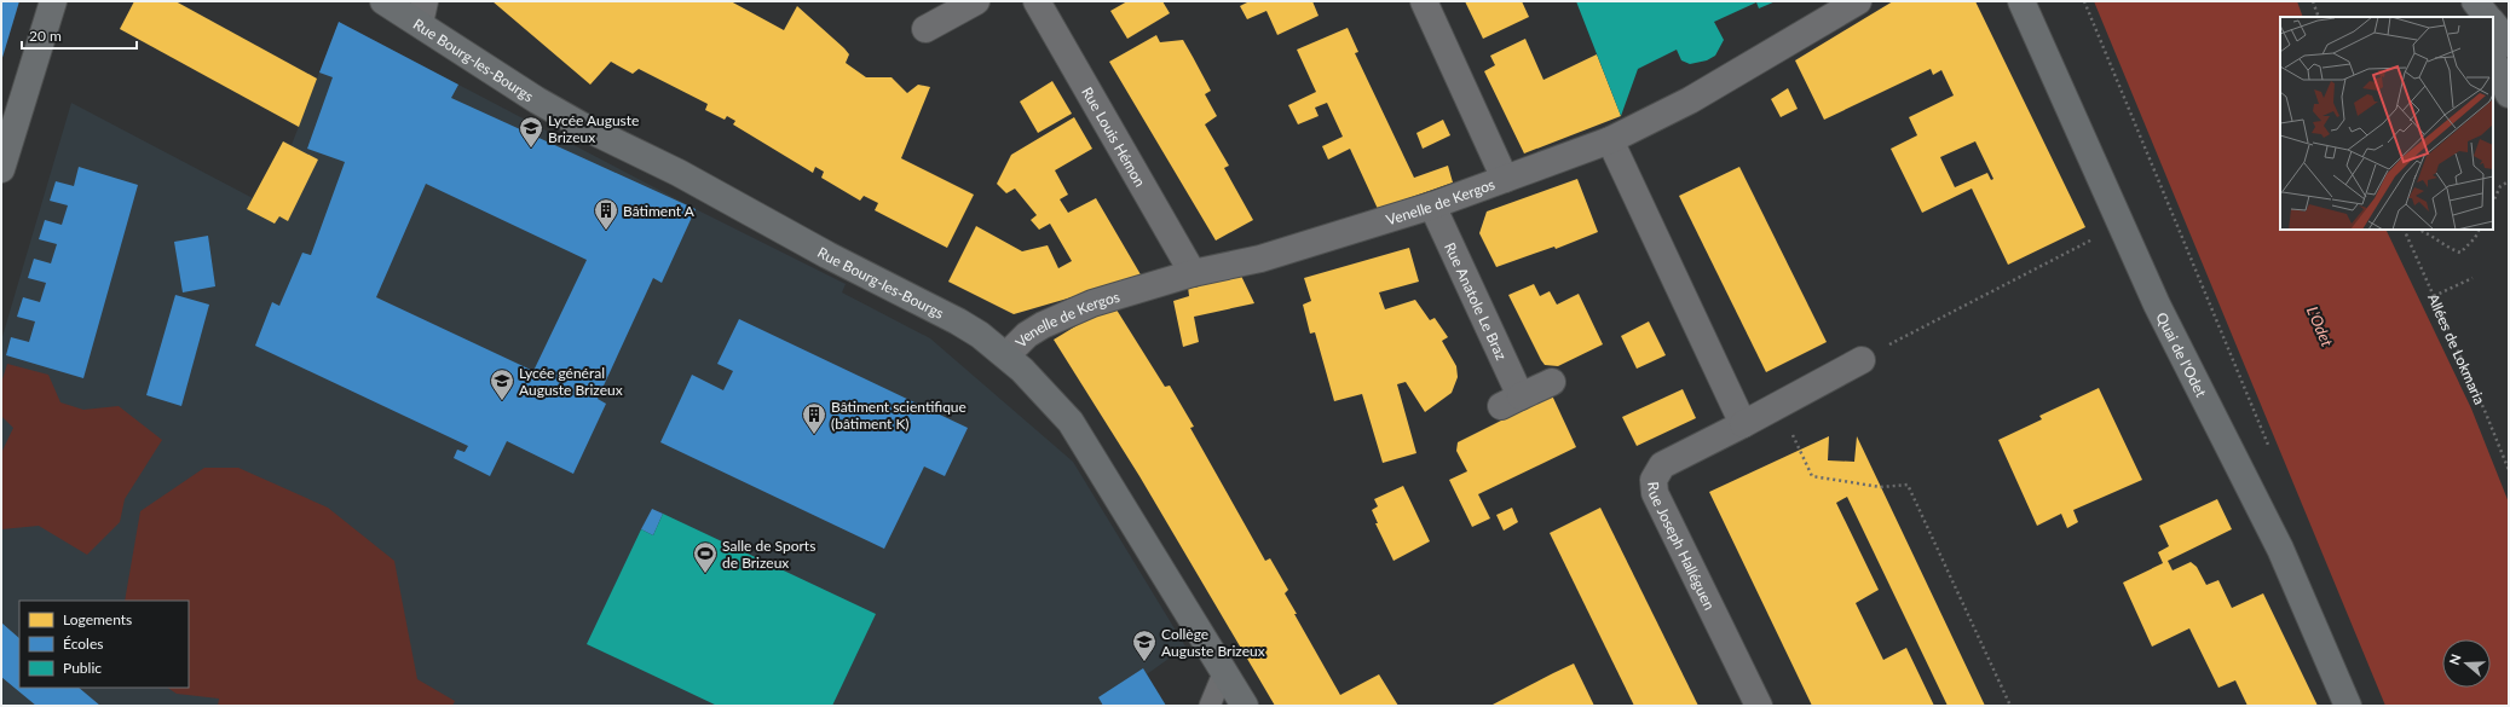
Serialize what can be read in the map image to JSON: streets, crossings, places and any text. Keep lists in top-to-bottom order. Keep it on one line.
{"streets":{"street":["Rue Bourg-les-Bourgs","Rue Louis Hémon","Venelle de Kergos","Rue Anatole Le Braz","Quai de l'Odet","Rue Joseph Halléguen"],"path":["Allées de Lokmaria"]},"crossings":[["Rue Bourg-les-Bourgs","Venelle de Kergos"],["Rue Louis Hémon","Venelle de Kergos"],["Venelle de Kergos","Rue Anatole Le Braz"]],"water":["L'Odet"],"places":{"school or university":["Lycée Auguste Brizeux","Lycée général Auguste Brizeux","Collège Auguste Brizeux"],"building":["Bâtiment A","Bâtiment scientifique (bâtiment K)"],"sports":["Salle de Sports de Brizeux"]},"legend":["Logements","Écoles","Public"],"scale_bar":"20 m","north":"left"}
